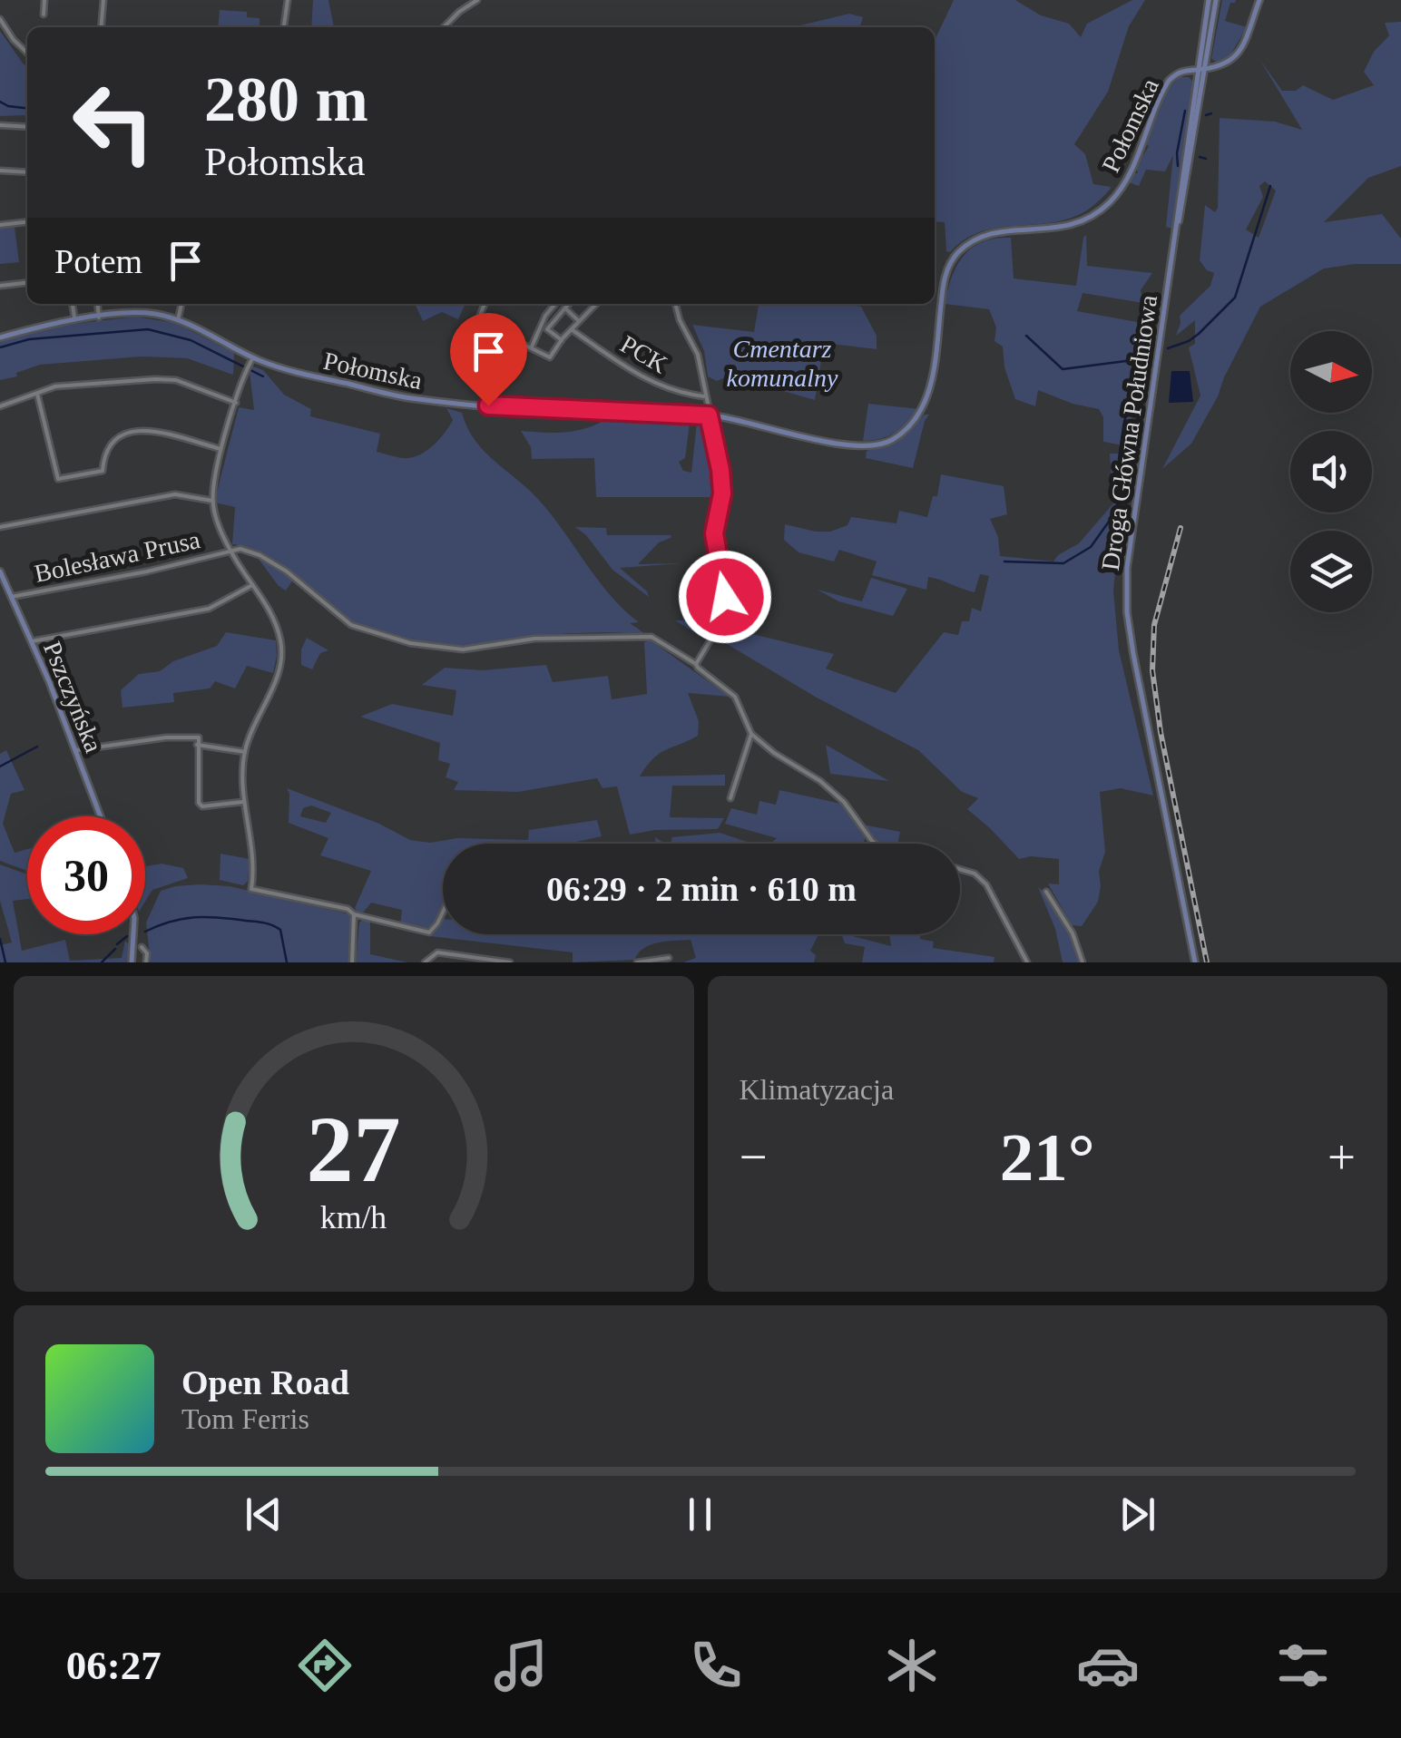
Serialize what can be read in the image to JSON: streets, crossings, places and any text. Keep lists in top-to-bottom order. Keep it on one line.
{"streets":{"street":["Połomska","PCK","Droga Główna Południowa","Bolesława Prusa","Pszczyńska"]},"crossings":[["Połomska","Droga Główna Południowa"],["Bolesława Prusa","Pszczyńska"]],"parks":["Cmentarz komunalny"],"north":"right","page":{"turn":["280 m","Połomska"],"then":"Potem","limit":"30","trip":"06:29 · 2 min · 610 m","tile":"Klimatyzacja","heat":["−","21°","+"],"song":["Open Road","Tom Ferris"],"tabs":"06:27","gauge":["27","km/h"]}}
